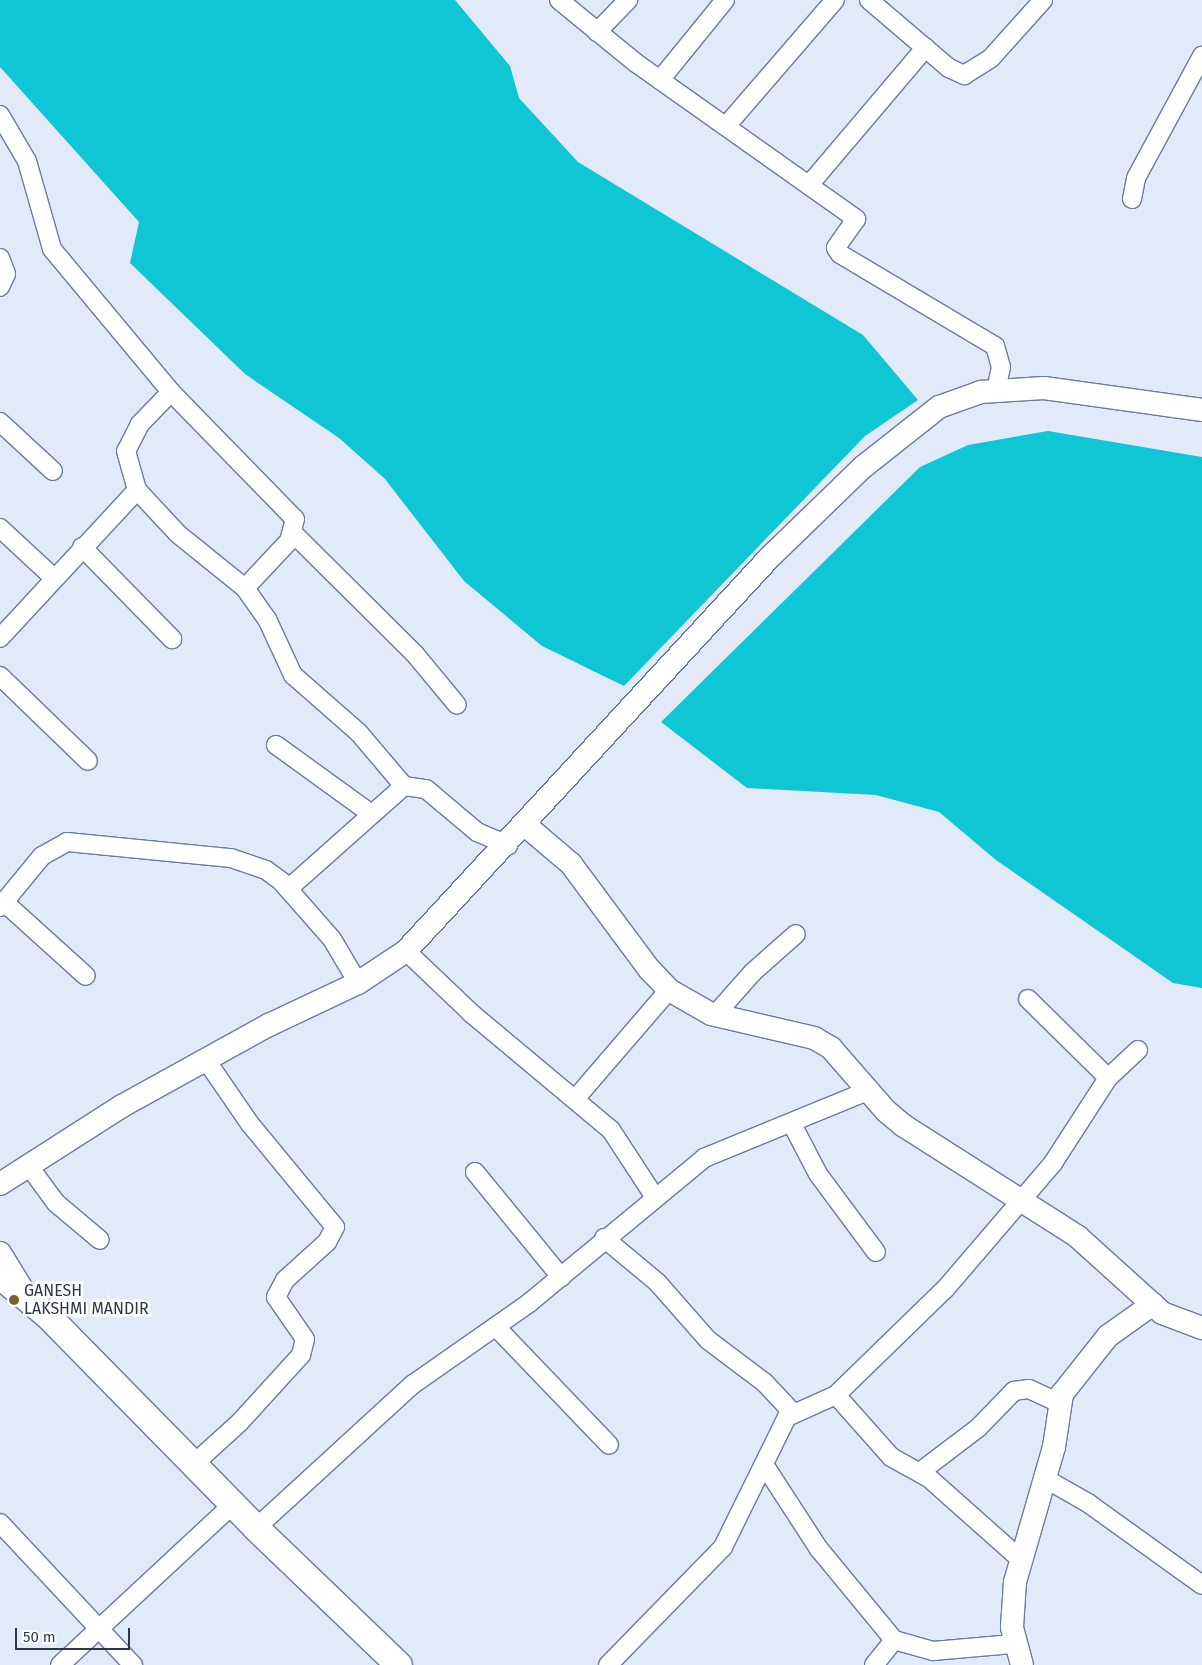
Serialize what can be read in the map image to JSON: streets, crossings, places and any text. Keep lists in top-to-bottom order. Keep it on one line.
{"places":["GANESH LAKSHMI MANDIR"],"scale_bar":"50 m"}
